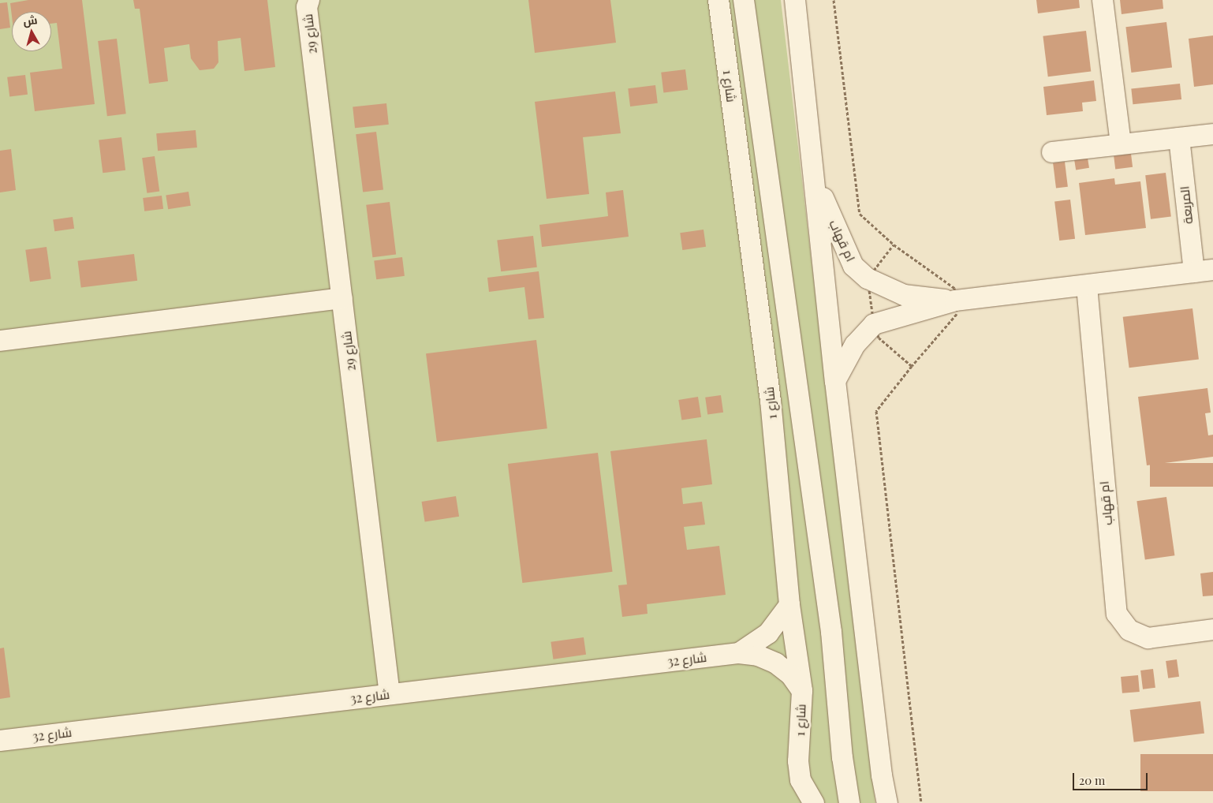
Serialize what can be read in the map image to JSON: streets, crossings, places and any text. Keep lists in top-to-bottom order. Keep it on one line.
{"streets":{"street":["شارع 29","شارع 1","المربعة","ام قهاب","شارع 32"]},"crossings":[["شارع 29","شارع 32"],["شارع 1","شارع 32"],["المربعة","ام قهاب"]],"scale_bar":"20 m","north":"top"}
